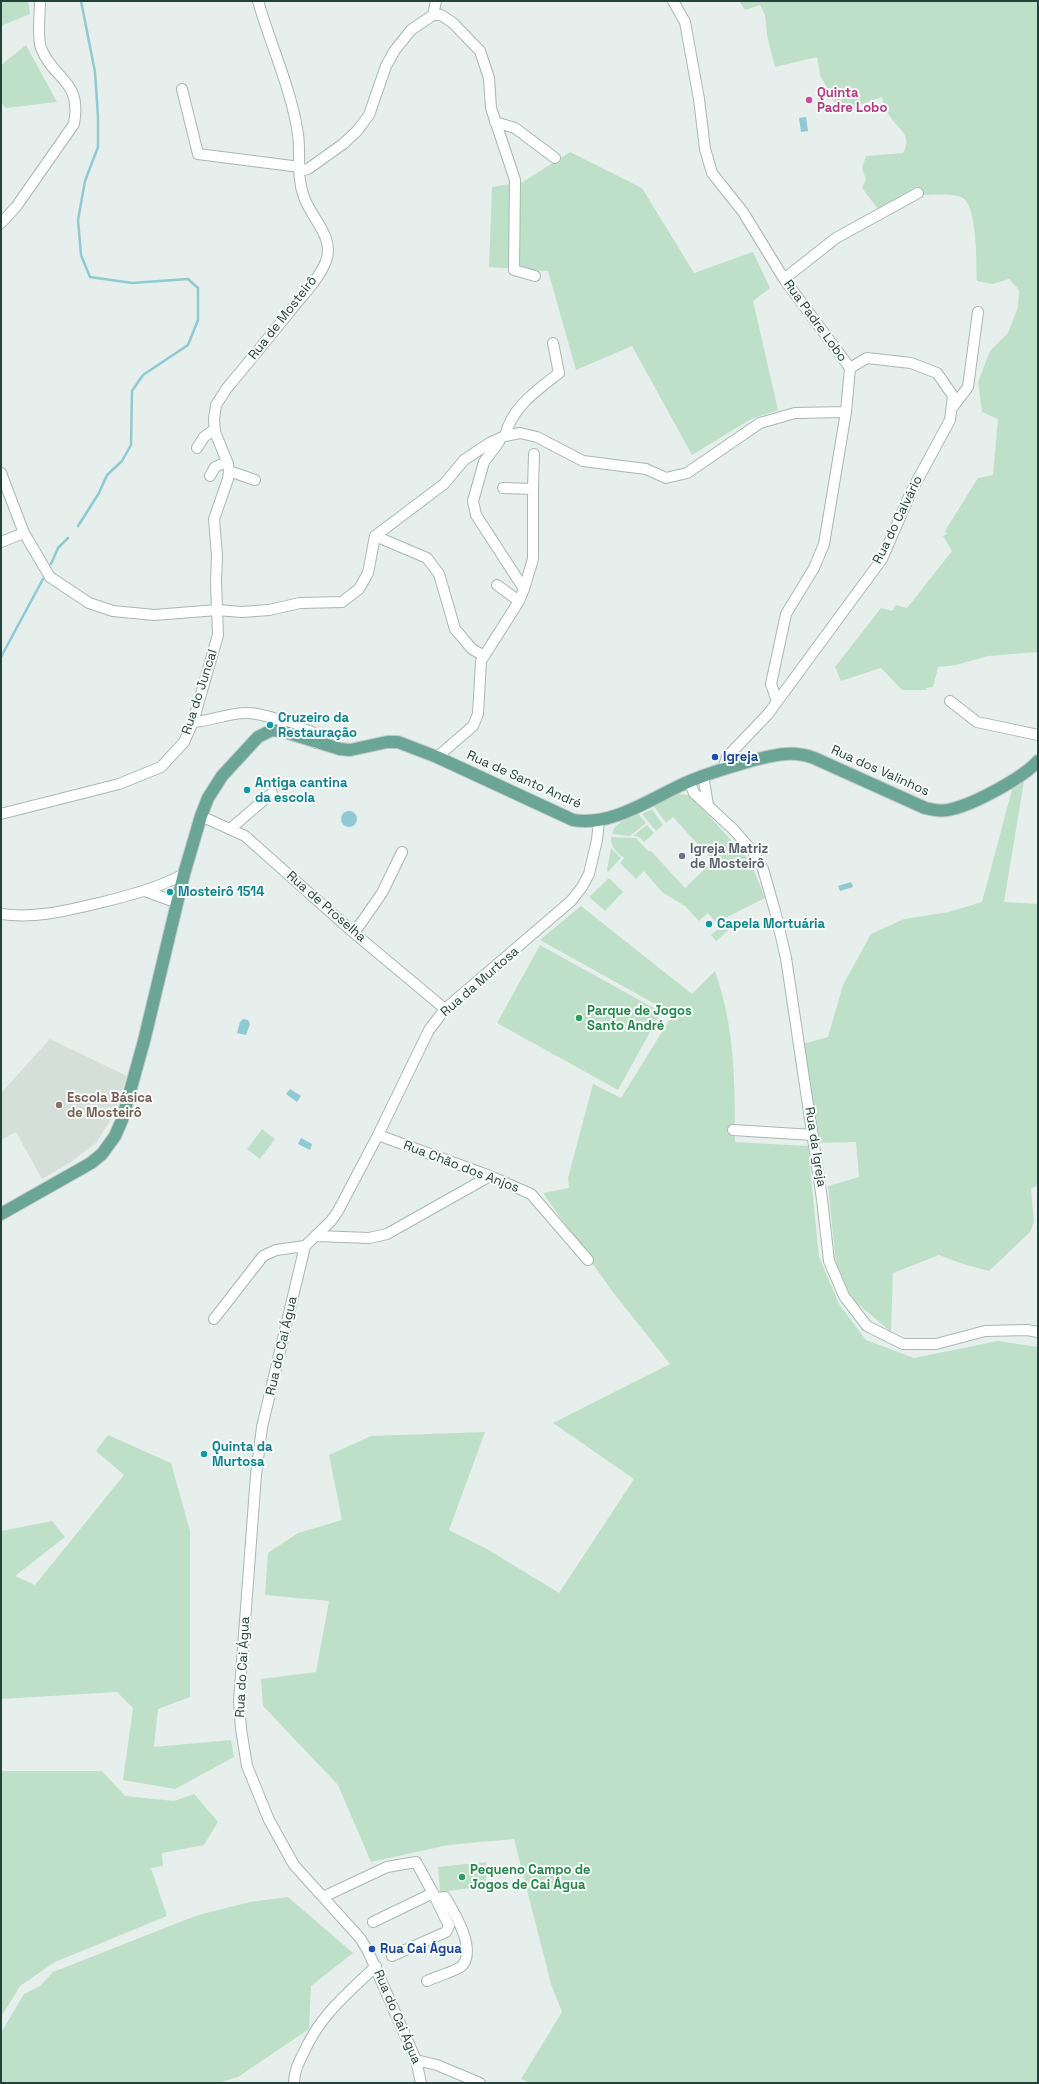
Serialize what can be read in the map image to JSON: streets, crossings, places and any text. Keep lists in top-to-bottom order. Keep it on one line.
{"streets":{"main road":["Rua dos Valinhos","Rua de Santo André"],"street":["Rua de Mosteirô","Rua Padre Lobo","Rua do Calvário","Rua do Juncal","Rua de Proselha","Rua da Murtosa","Rua da Igreja","Rua Chão dos Anjos","Rua do Cai Água"]},"crossings":[["Rua Padre Lobo","Rua do Calvário"],["Rua do Calvário","Rua dos Valinhos"],["Rua do Calvário","Rua de Santo André"],["Rua dos Valinhos","Rua de Santo André"],["Rua de Santo André","Rua de Proselha"],["Rua de Santo André","Rua da Murtosa"],["Rua de Santo André","Rua da Igreja"],["Rua de Proselha","Rua da Murtosa"],["Rua da Murtosa","Rua Chão dos Anjos"]],"places":["Quinta Padre Lobo","Cruzeiro da Restauração","Igreja","Antiga cantina da escola","Igreja Matriz de Mosteirô","Mosteirô 1514","Capela Mortuária","Parque de Jogos Santo André","Escola Básica de Mosteirô","Quinta da Murtosa","Pequeno Campo de Jogos de Cai Água","Rua Cai Água"]}
